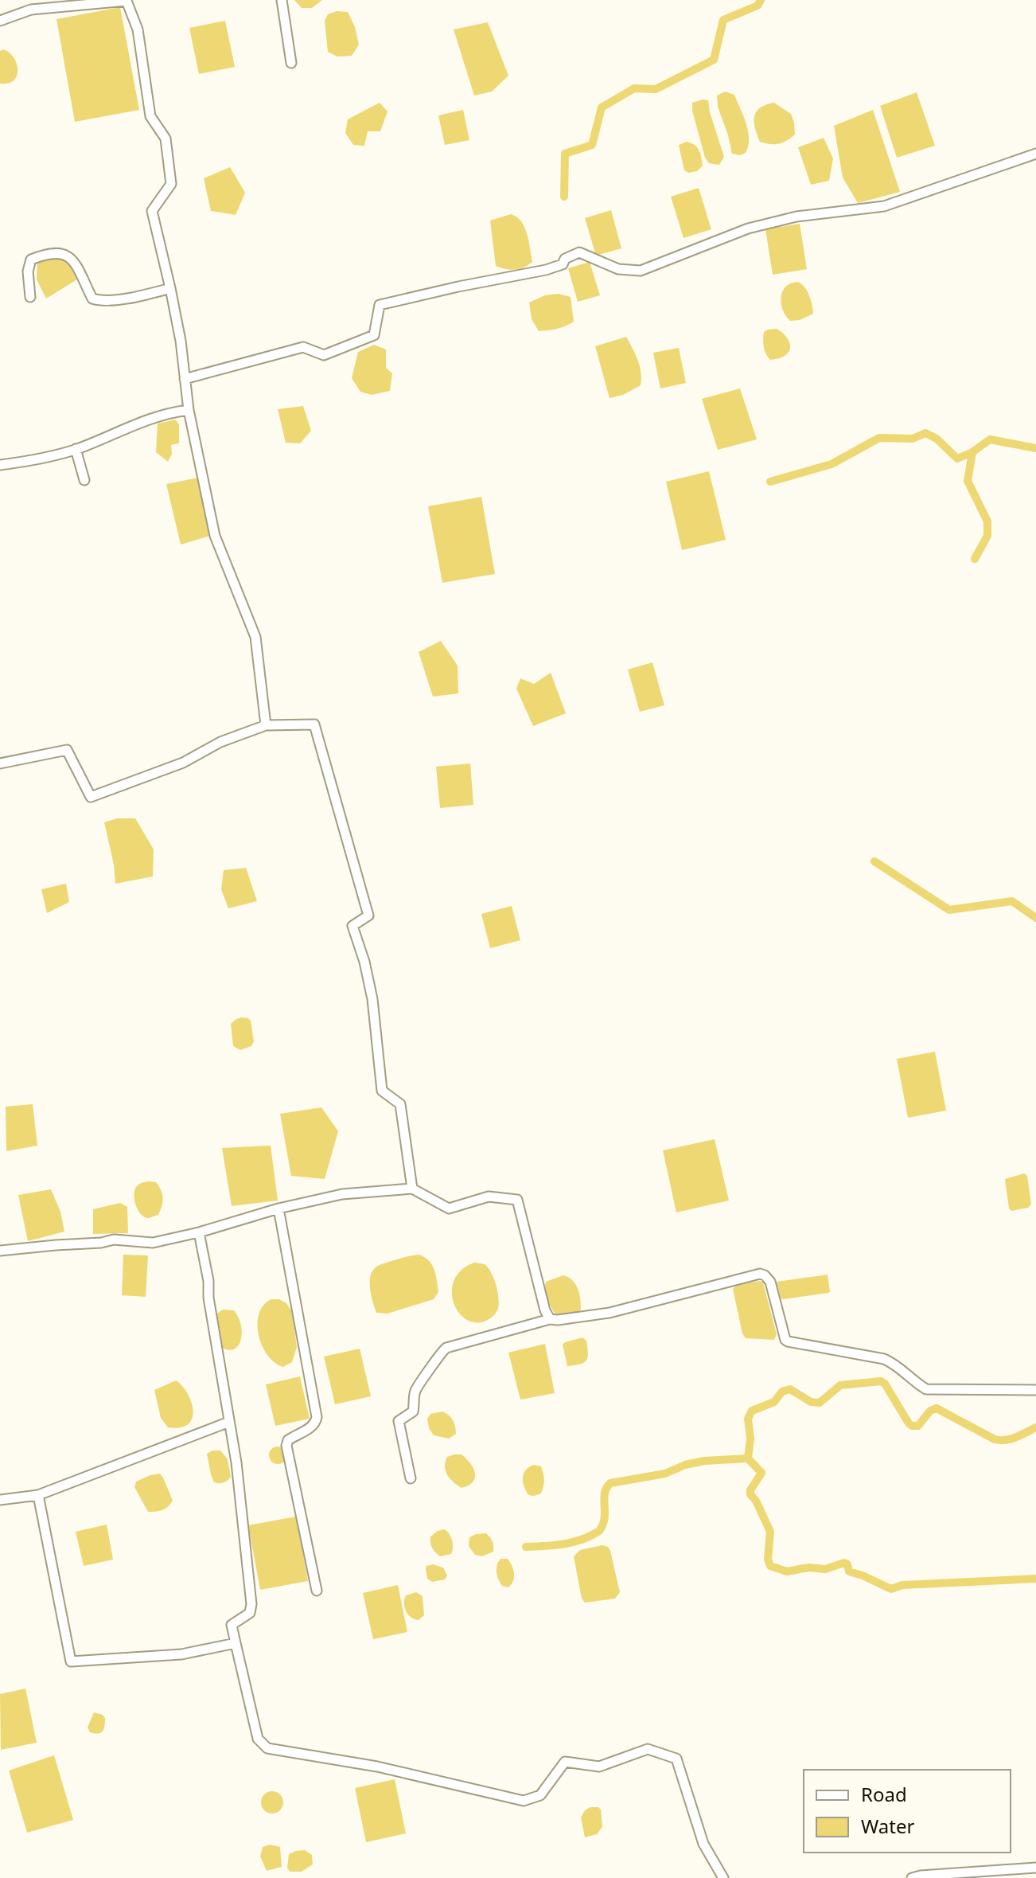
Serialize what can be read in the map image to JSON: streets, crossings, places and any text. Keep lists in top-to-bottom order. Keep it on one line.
{"legend":["Road","Water"]}
